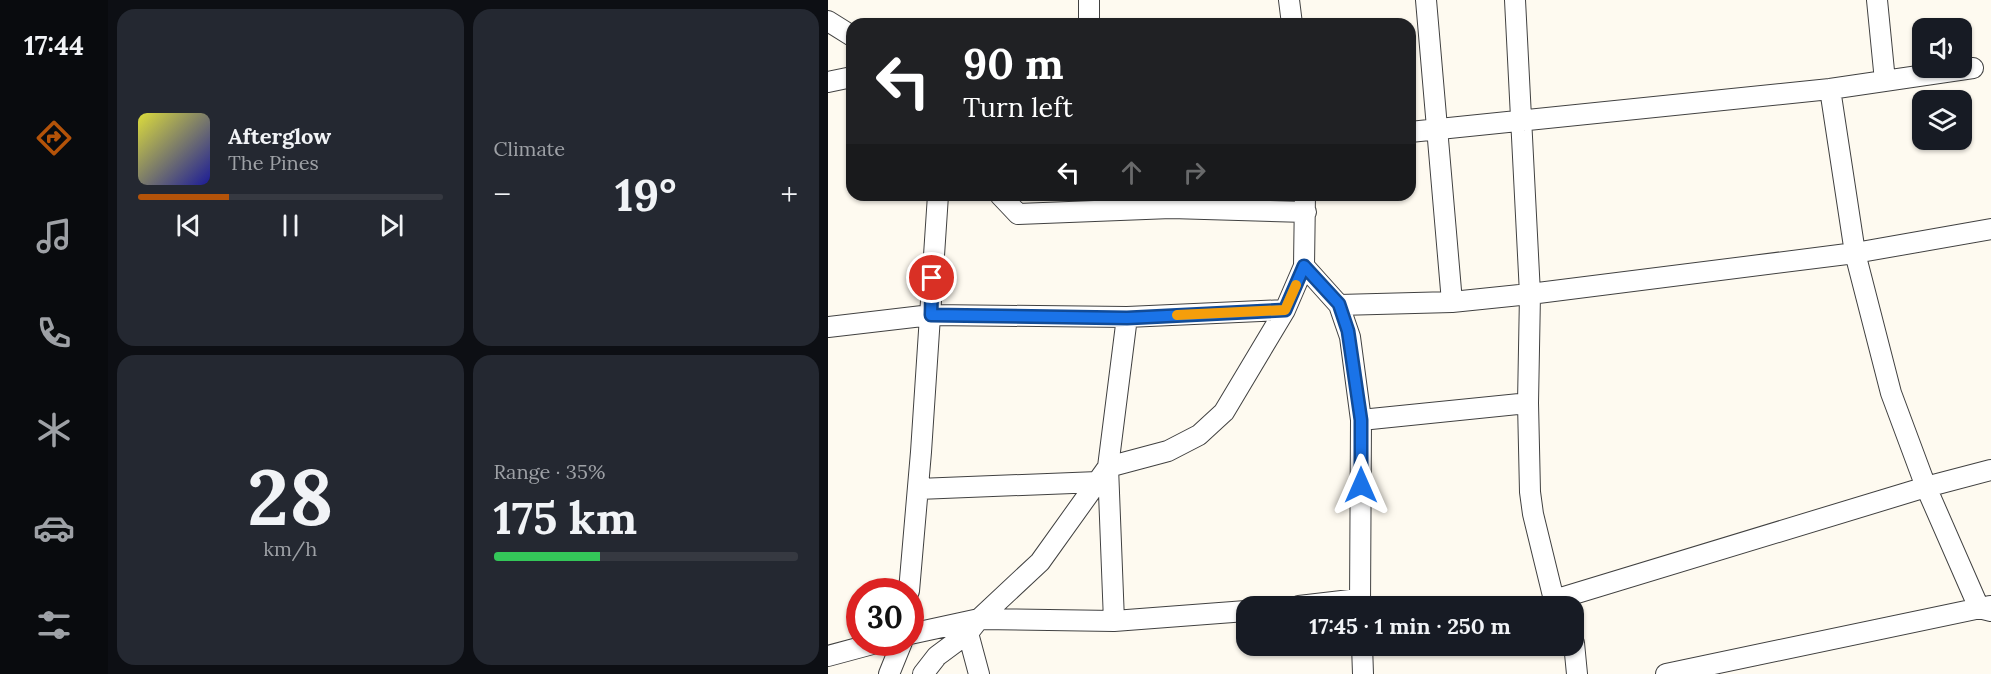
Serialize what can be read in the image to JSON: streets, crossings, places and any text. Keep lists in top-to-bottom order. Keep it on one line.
{"page":{"tabs":"17:44","tile":["Climate",["28","km/h"],["Range · 35%","175 km"]],"turn":["90 m","Turn left"],"song":["Afterglow","The Pines"],"heat":["−","19°","+"],"limit":"30","trip":"17:45 · 1 min · 250 m"}}
